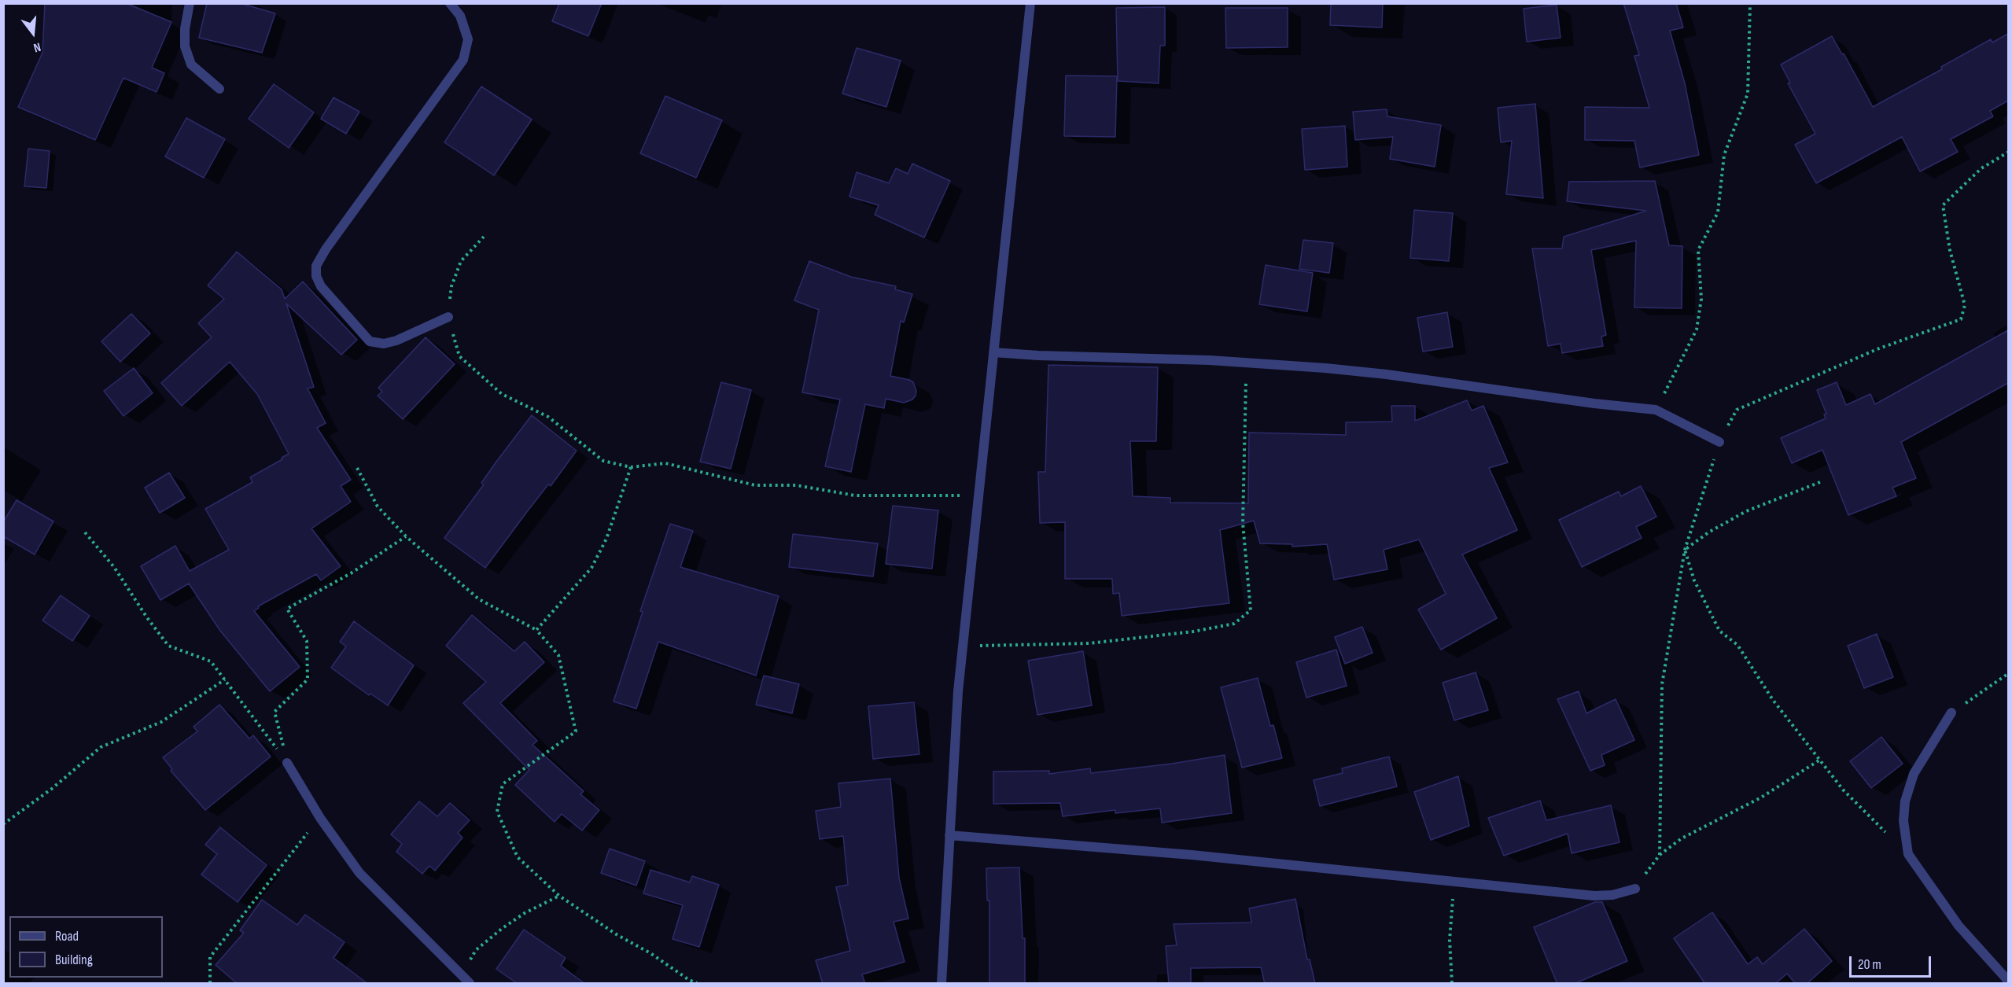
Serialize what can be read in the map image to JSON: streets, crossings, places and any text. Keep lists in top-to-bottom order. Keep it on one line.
{"legend":["Road","Building"],"scale_bar":"20 m","north":"bottom"}
